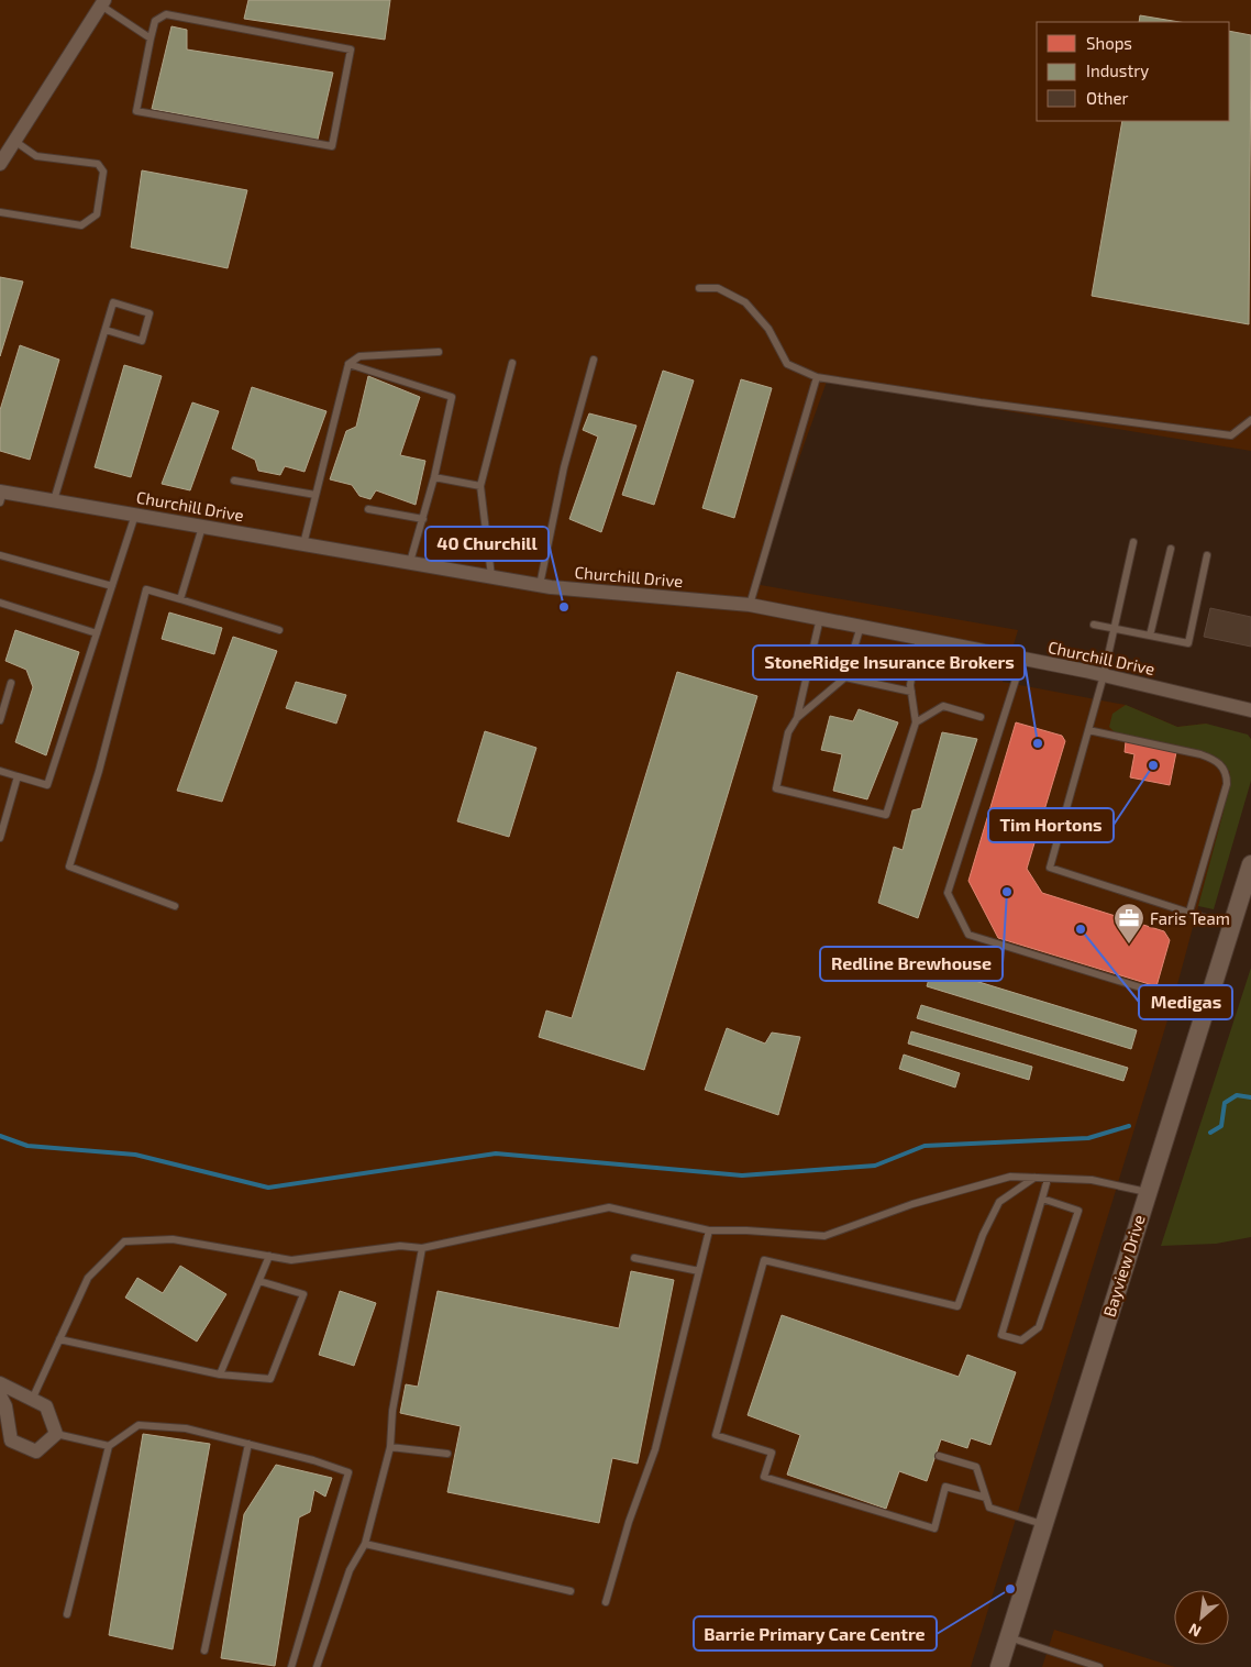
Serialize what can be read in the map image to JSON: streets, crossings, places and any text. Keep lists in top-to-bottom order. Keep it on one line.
{"streets":{"street":["Churchill Drive","Bayview Drive"]},"places":{"other":["40 Churchill","StoneRidge Insurance Brokers","Tim Hortons","Redline Brewhouse","Medigas","Barrie Primary Care Centre"],"office":["Faris Team"]},"legend":["Shops","Industry","Other"],"north":"bottom left"}
